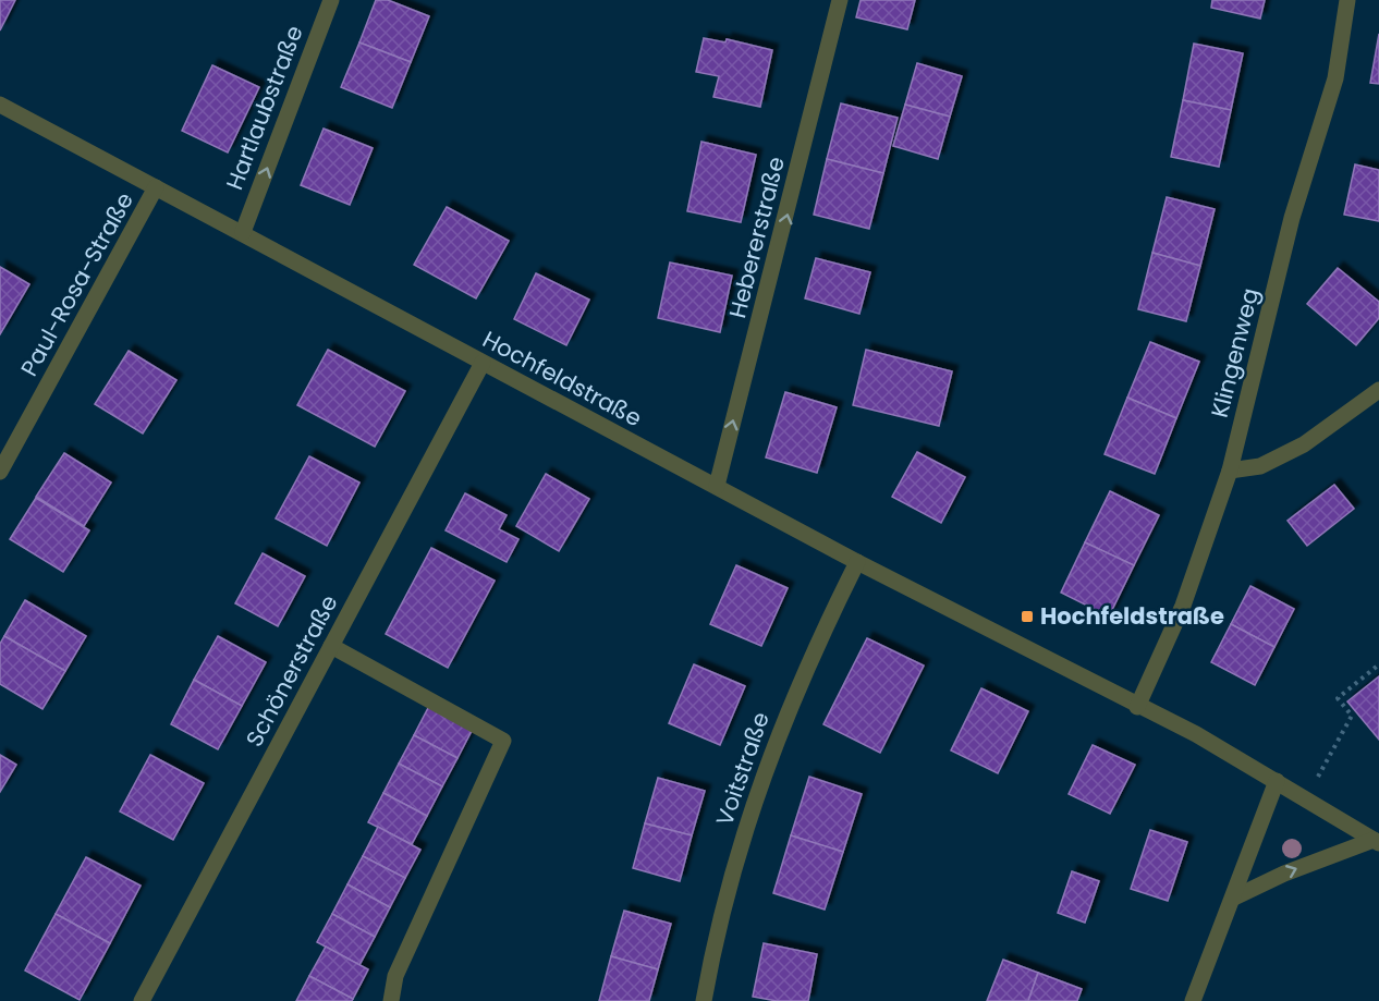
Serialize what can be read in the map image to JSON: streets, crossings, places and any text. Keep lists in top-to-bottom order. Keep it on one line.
{"streets":{"street":["Hartlaubstraße","Hebererstraße","Paul-Rosa-Straße","Klingenweg","Hochfeldstraße","Schönerstraße","Voitstraße"]},"crossings":[["Hartlaubstraße","Hochfeldstraße"],["Hebererstraße","Hochfeldstraße"],["Paul-Rosa-Straße","Hochfeldstraße"],["Klingenweg","Hochfeldstraße"],["Hochfeldstraße","Schönerstraße"],["Hochfeldstraße","Voitstraße"]],"one_way":["Hartlaubstraße","Hebererstraße"],"places":{"transit":["Hochfeldstraße"]}}
